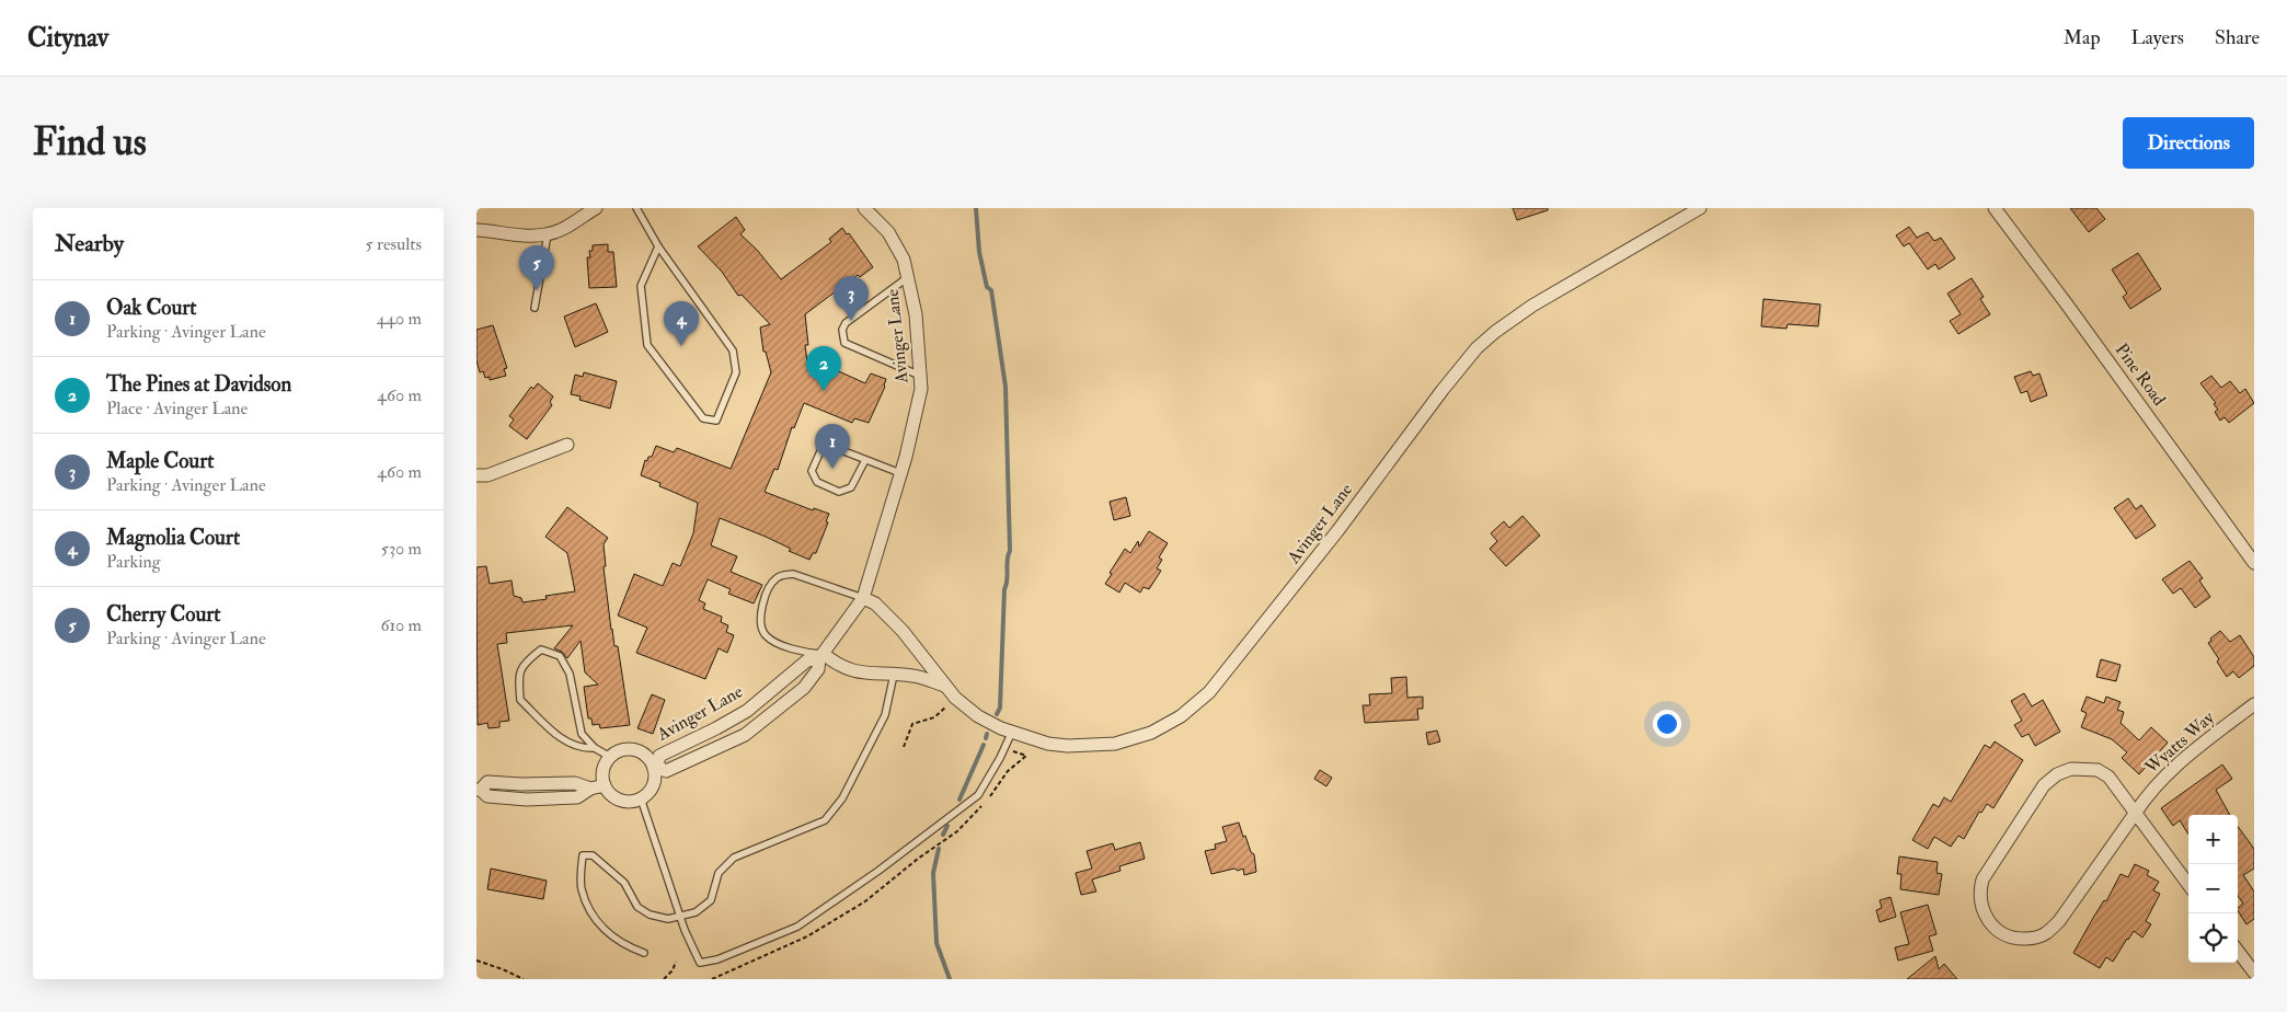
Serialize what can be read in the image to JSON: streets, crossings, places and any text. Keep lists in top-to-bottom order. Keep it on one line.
{"streets":{"street":["Avinger Lane","Pine Road","Wyatts Way"]},"page":{"header":"Citynav","nav":["Map","Layers","Share"],"buttons":"Directions","title":"Find us","heading":["Nearby","5 results"],"pins":["5","3","4","2","1"],"list":[{"mark":"1","name":"Oak Court","note":"Parking · Avinger Lane","value":"440 m"},{"mark":"2","name":"The Pines at Davidson","note":"Place · Avinger Lane","value":"460 m"},{"mark":"3","name":"Maple Court","note":"Parking · Avinger Lane","value":"460 m"},{"mark":"4","name":"Magnolia Court","note":"Parking","value":"530 m"},{"mark":"5","name":"Cherry Court","note":"Parking · Avinger Lane","value":"610 m"}],"map_buttons":["+","−"]}}
